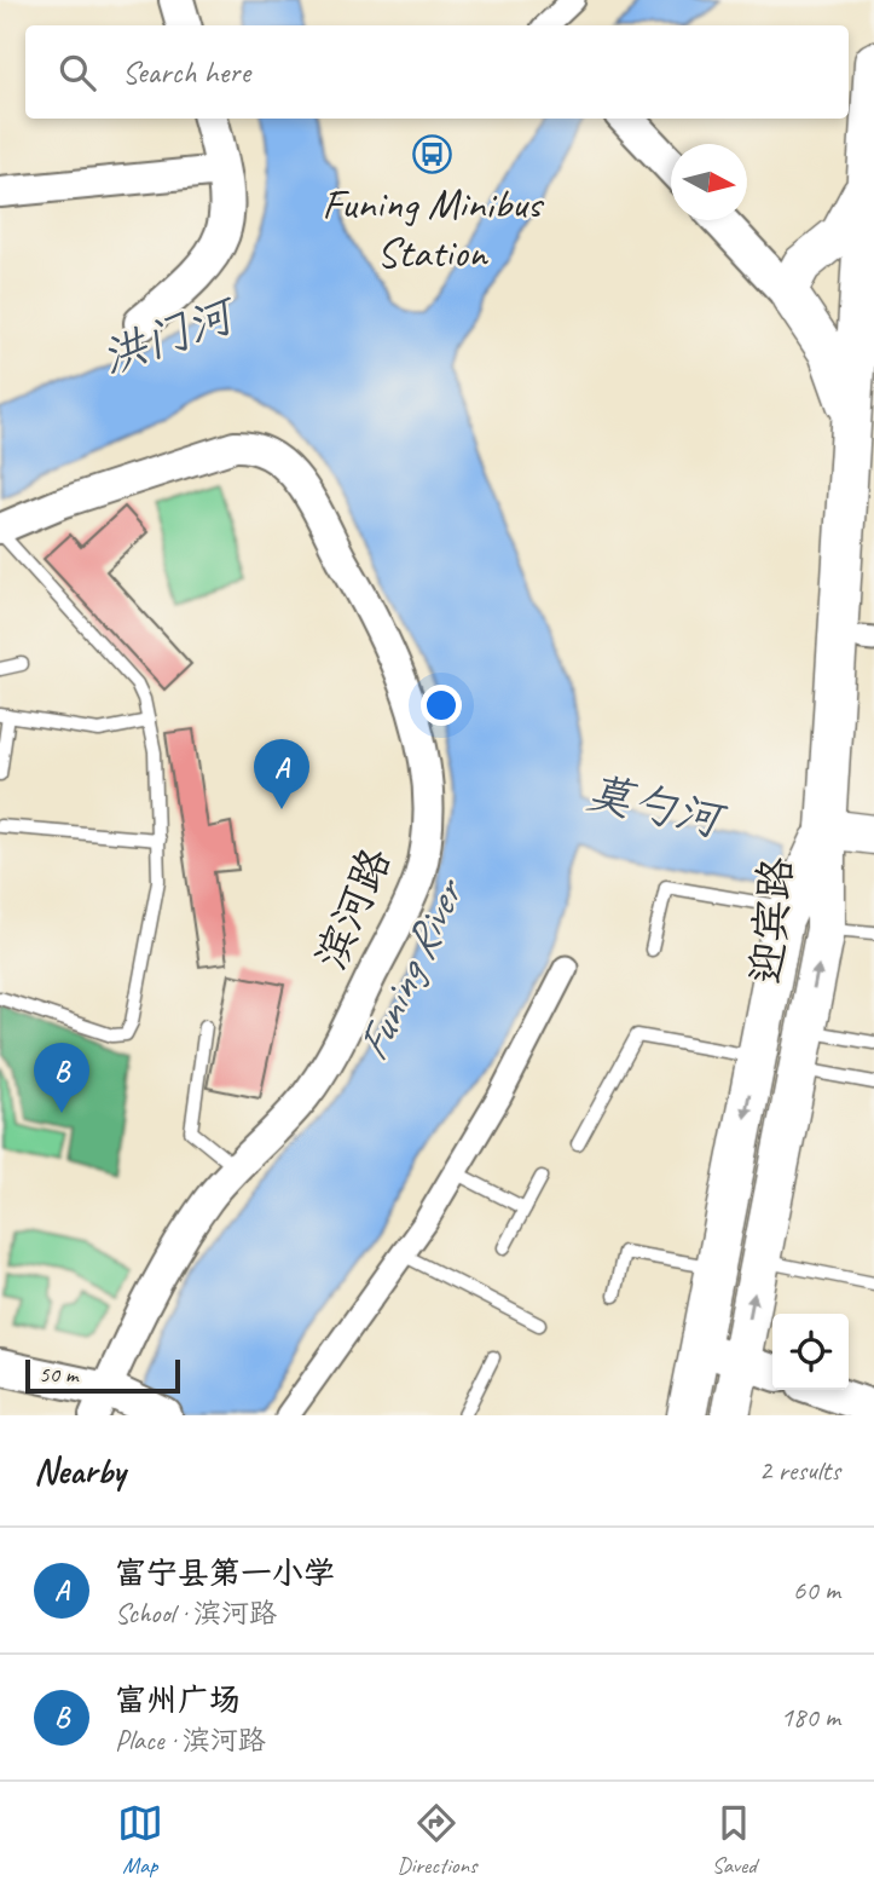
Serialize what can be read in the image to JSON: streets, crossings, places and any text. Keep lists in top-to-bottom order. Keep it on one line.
{"streets":{"main road":["迎宾路"],"street":["滨河路"]},"water":["洪门河","莫勺河","Funing River"],"places":{"bus stop":["Funing Minibus Station"]},"scale_bar":"50 m","north":"right","page":{"search":"Search here","pins":["A","B"],"scale":"50 m","heading":["Nearby","2 results"],"list":[{"mark":"A","name":"富宁县第一小学","note":"School · 滨河路","value":"60 m"},{"mark":"B","name":"富州广场","note":"Place · 滨河路","value":"180 m"}],"nav":["Map","Directions","Saved"]}}
